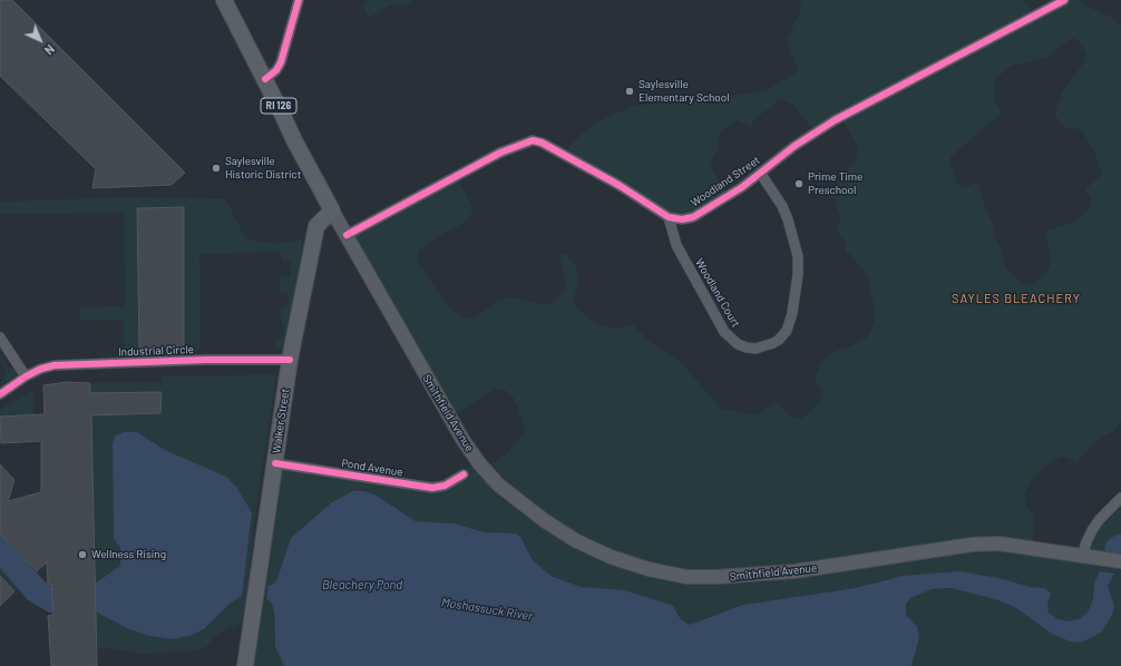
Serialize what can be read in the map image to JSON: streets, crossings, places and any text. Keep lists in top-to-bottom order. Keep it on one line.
{"streets":{"main road":["RI 126","Smithfield Avenue","Walker Street"],"street":["Woodland Street","Woodland Court","Industrial Circle","Pond Avenue"]},"crossings":[["Woodland Street","Woodland Court"],["Industrial Circle","Walker Street"],["Smithfield Avenue","Walker Street"],["Walker Street","Pond Avenue"]],"districts":["SAYLES BLEACHERY"],"water":["Bleachery Pond","Moshassuck River"],"places":["Saylesville Elementary School","Saylesville Historic District","Prime Time Preschool","Wellness Rising"],"north":"bottom right"}
